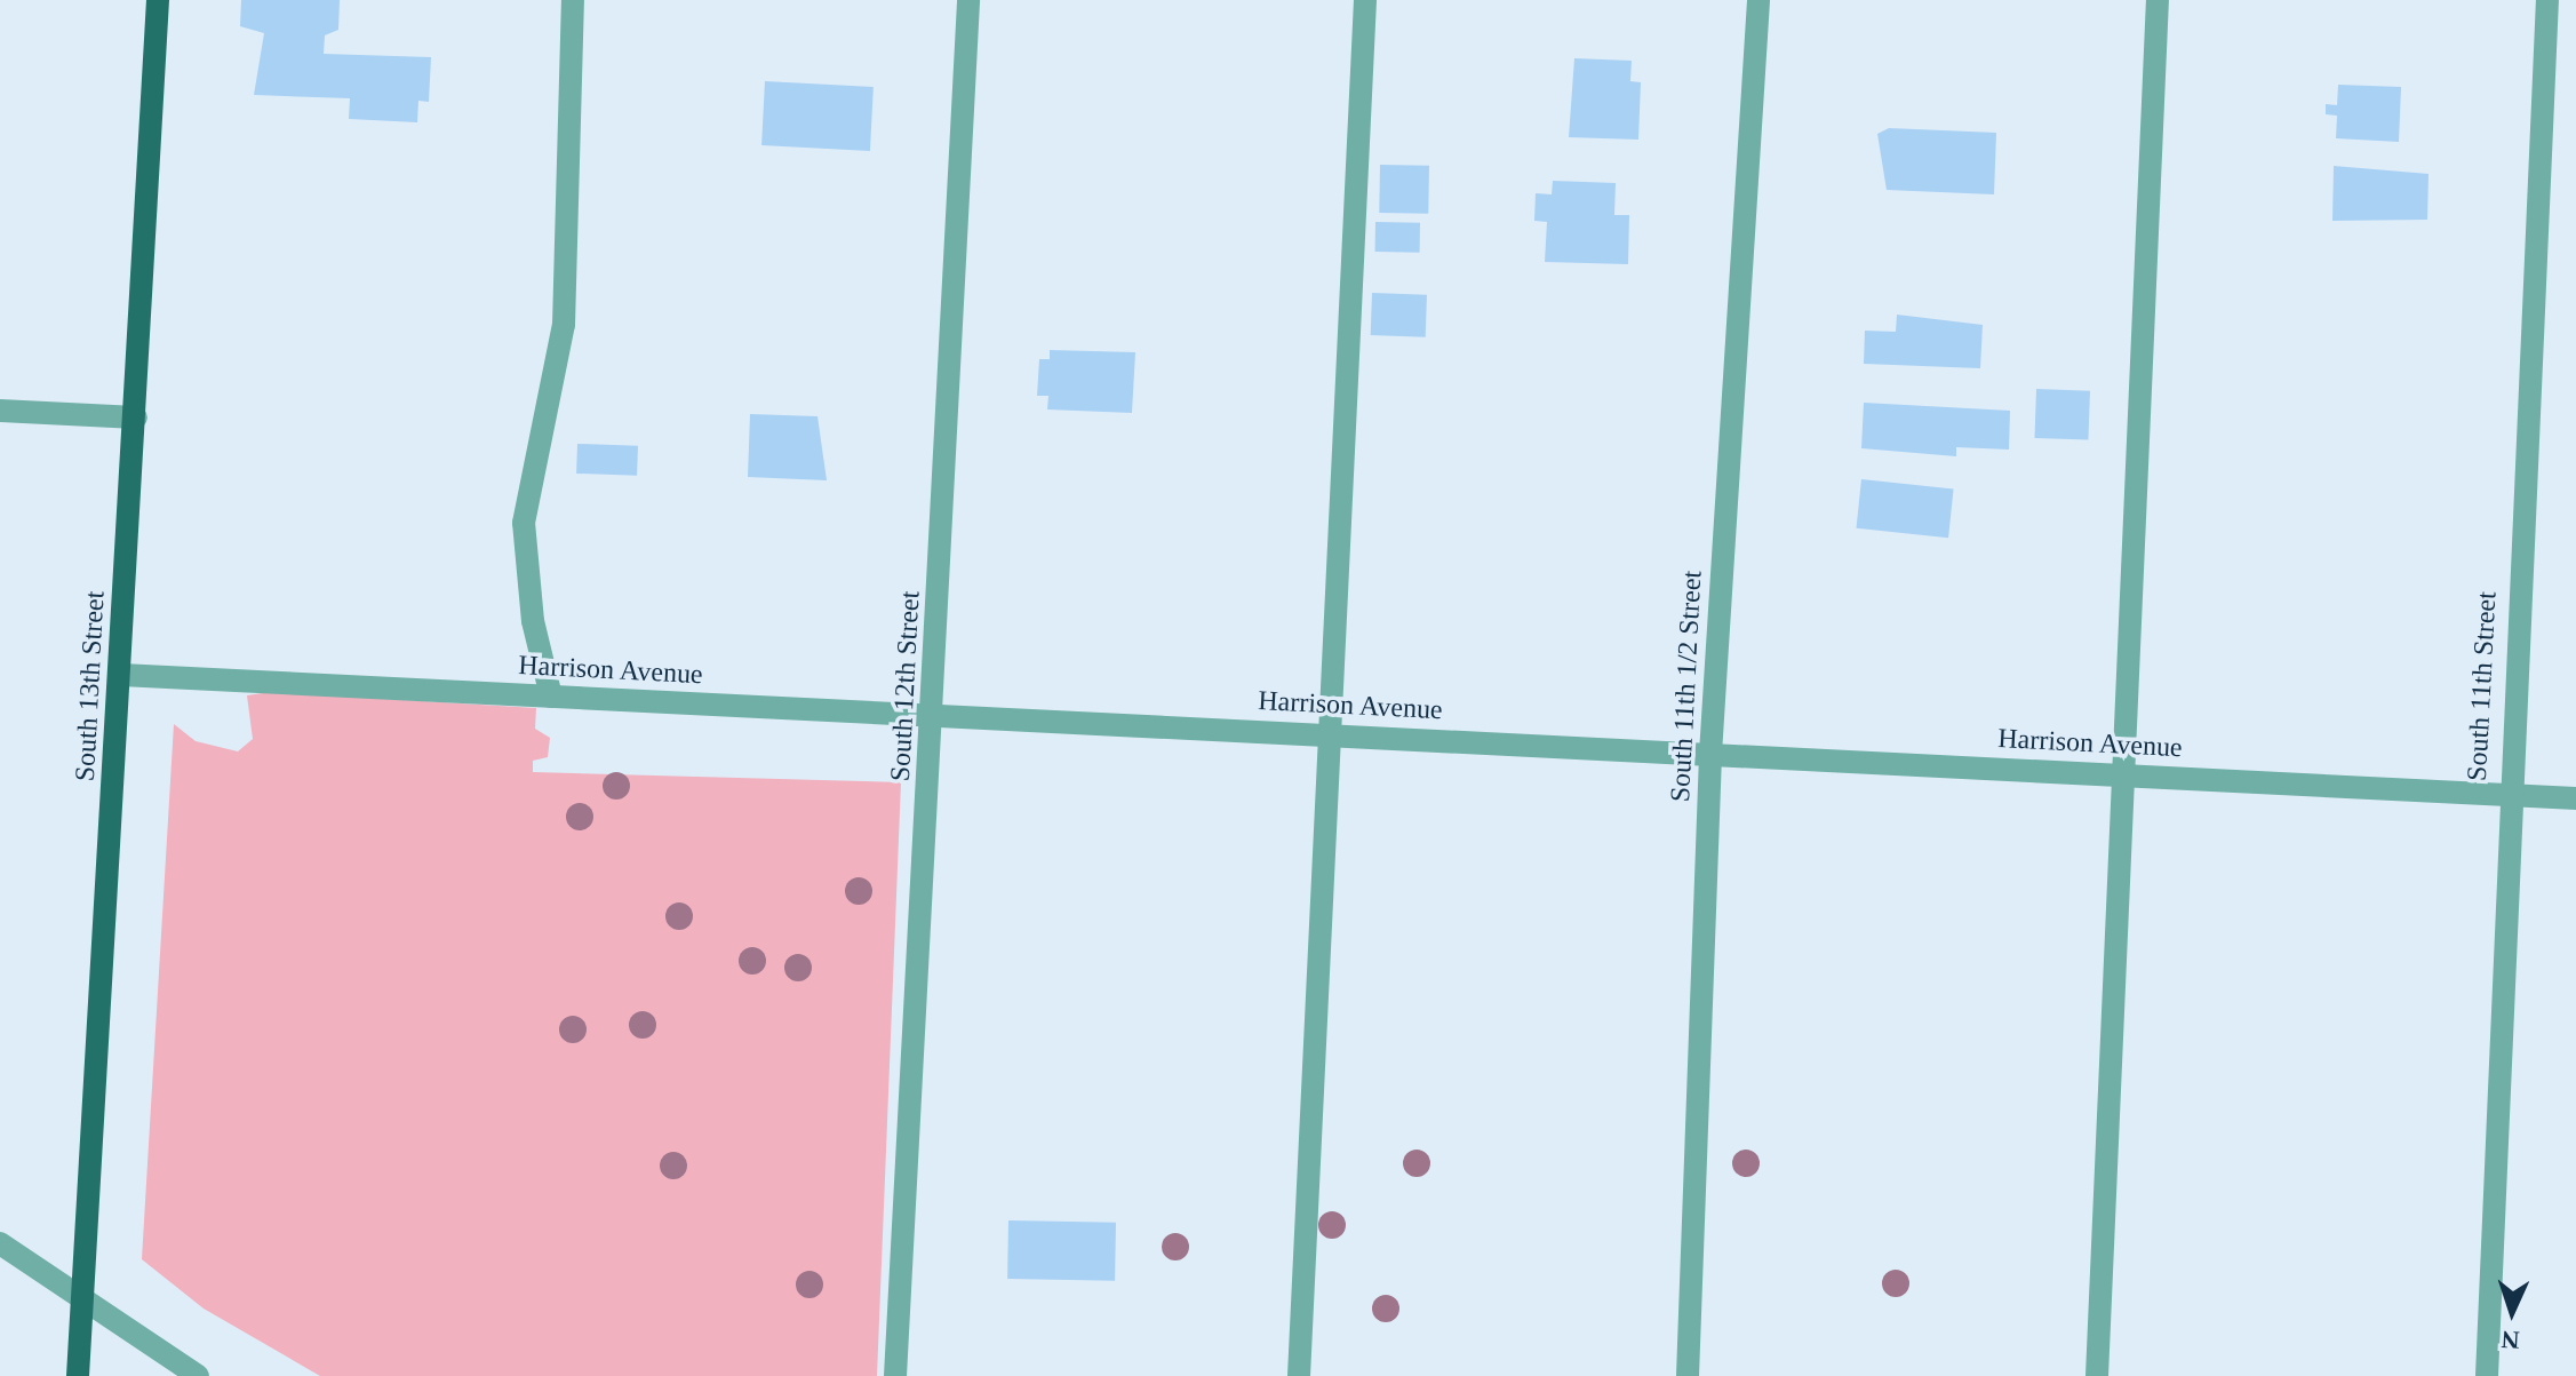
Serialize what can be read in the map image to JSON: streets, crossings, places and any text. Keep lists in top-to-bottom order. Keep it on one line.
{"streets":{"main road":["South 13th Street"],"street":["Harrison Avenue","South 12th Street","South 11th 1/2 Street","South 11th Street"]},"crossings":[["Harrison Avenue","South 13th Street"],["Harrison Avenue","South 12th Street"],["Harrison Avenue","South 11th 1/2 Street"],["Harrison Avenue","South 11th Street"]],"north":"bottom"}
